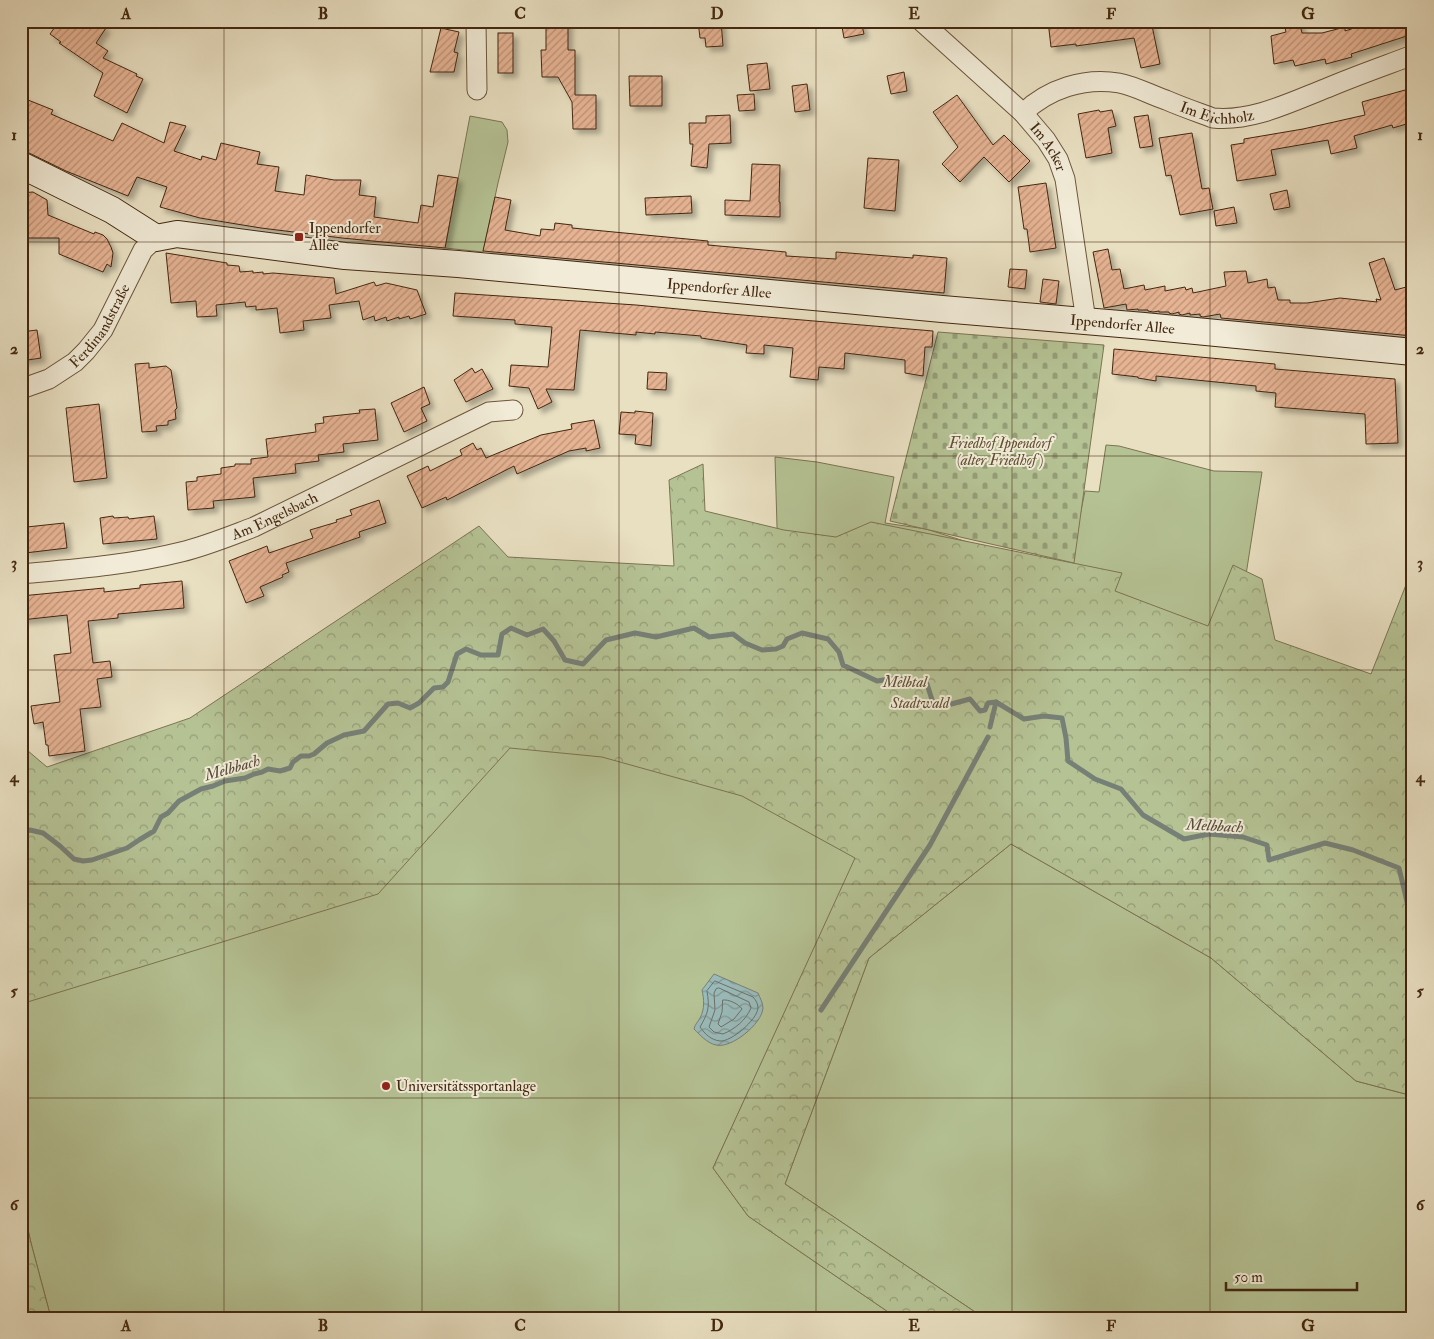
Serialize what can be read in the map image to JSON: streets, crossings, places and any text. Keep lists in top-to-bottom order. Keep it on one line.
{"streets":{"street":["Im Eichholz","Im Acker","Ippendorfer Allee","Ferdinandstraße","Am Engelsbach"]},"crossings":[["Im Eichholz","Im Acker"],["Im Acker","Ippendorfer Allee"],["Ippendorfer Allee","Ferdinandstraße"]],"water":["Melbbach"],"parks":["Friedhof Ippendorf (alter Friedhof)","Melbtal","Stadtwald"],"places":{"transit":["Ippendorfer Allee"],"other":["Universitätssportanlage"]},"scale_bar":"50 m","grid":{"columns":["A","B","C","D","E","F","G"],"rows":["1","2","3","4","5","6"]}}
